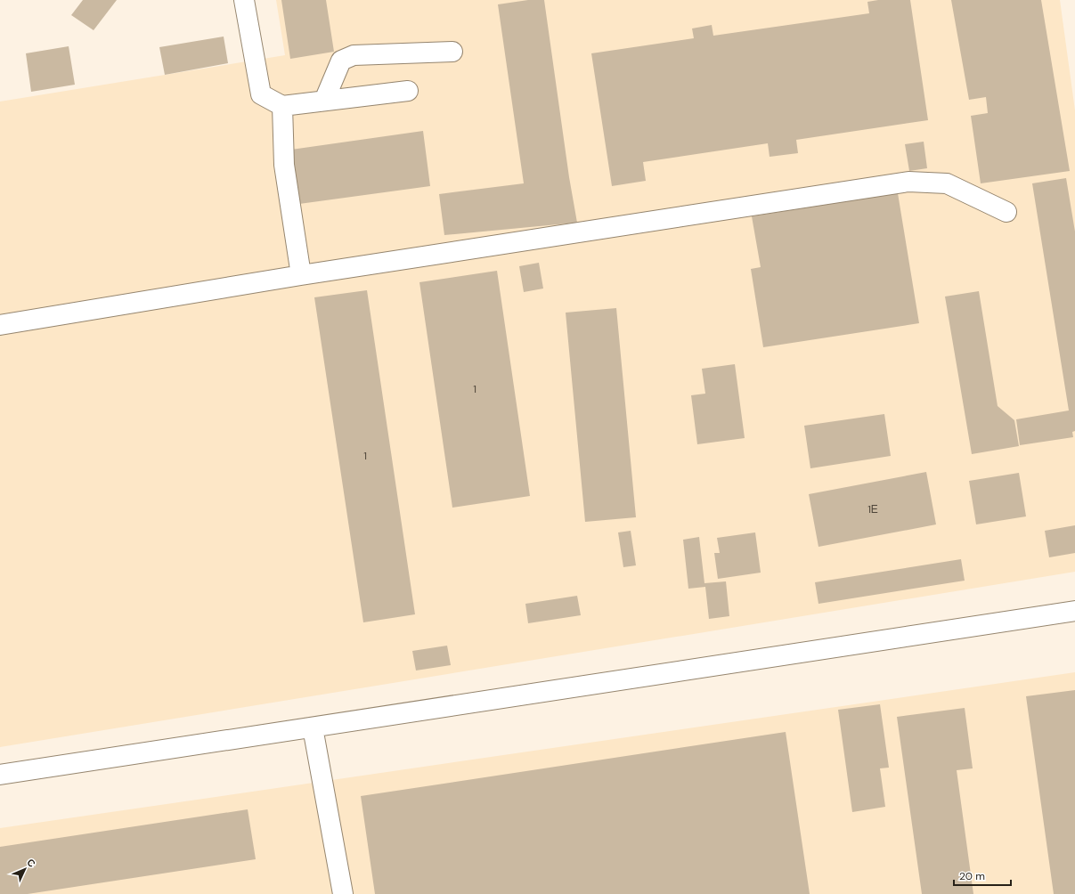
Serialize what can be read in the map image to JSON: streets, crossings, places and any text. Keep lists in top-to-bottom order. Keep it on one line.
{"house_numbers":["1","1","1Е"],"scale_bar":"20 m","north":"top right"}
